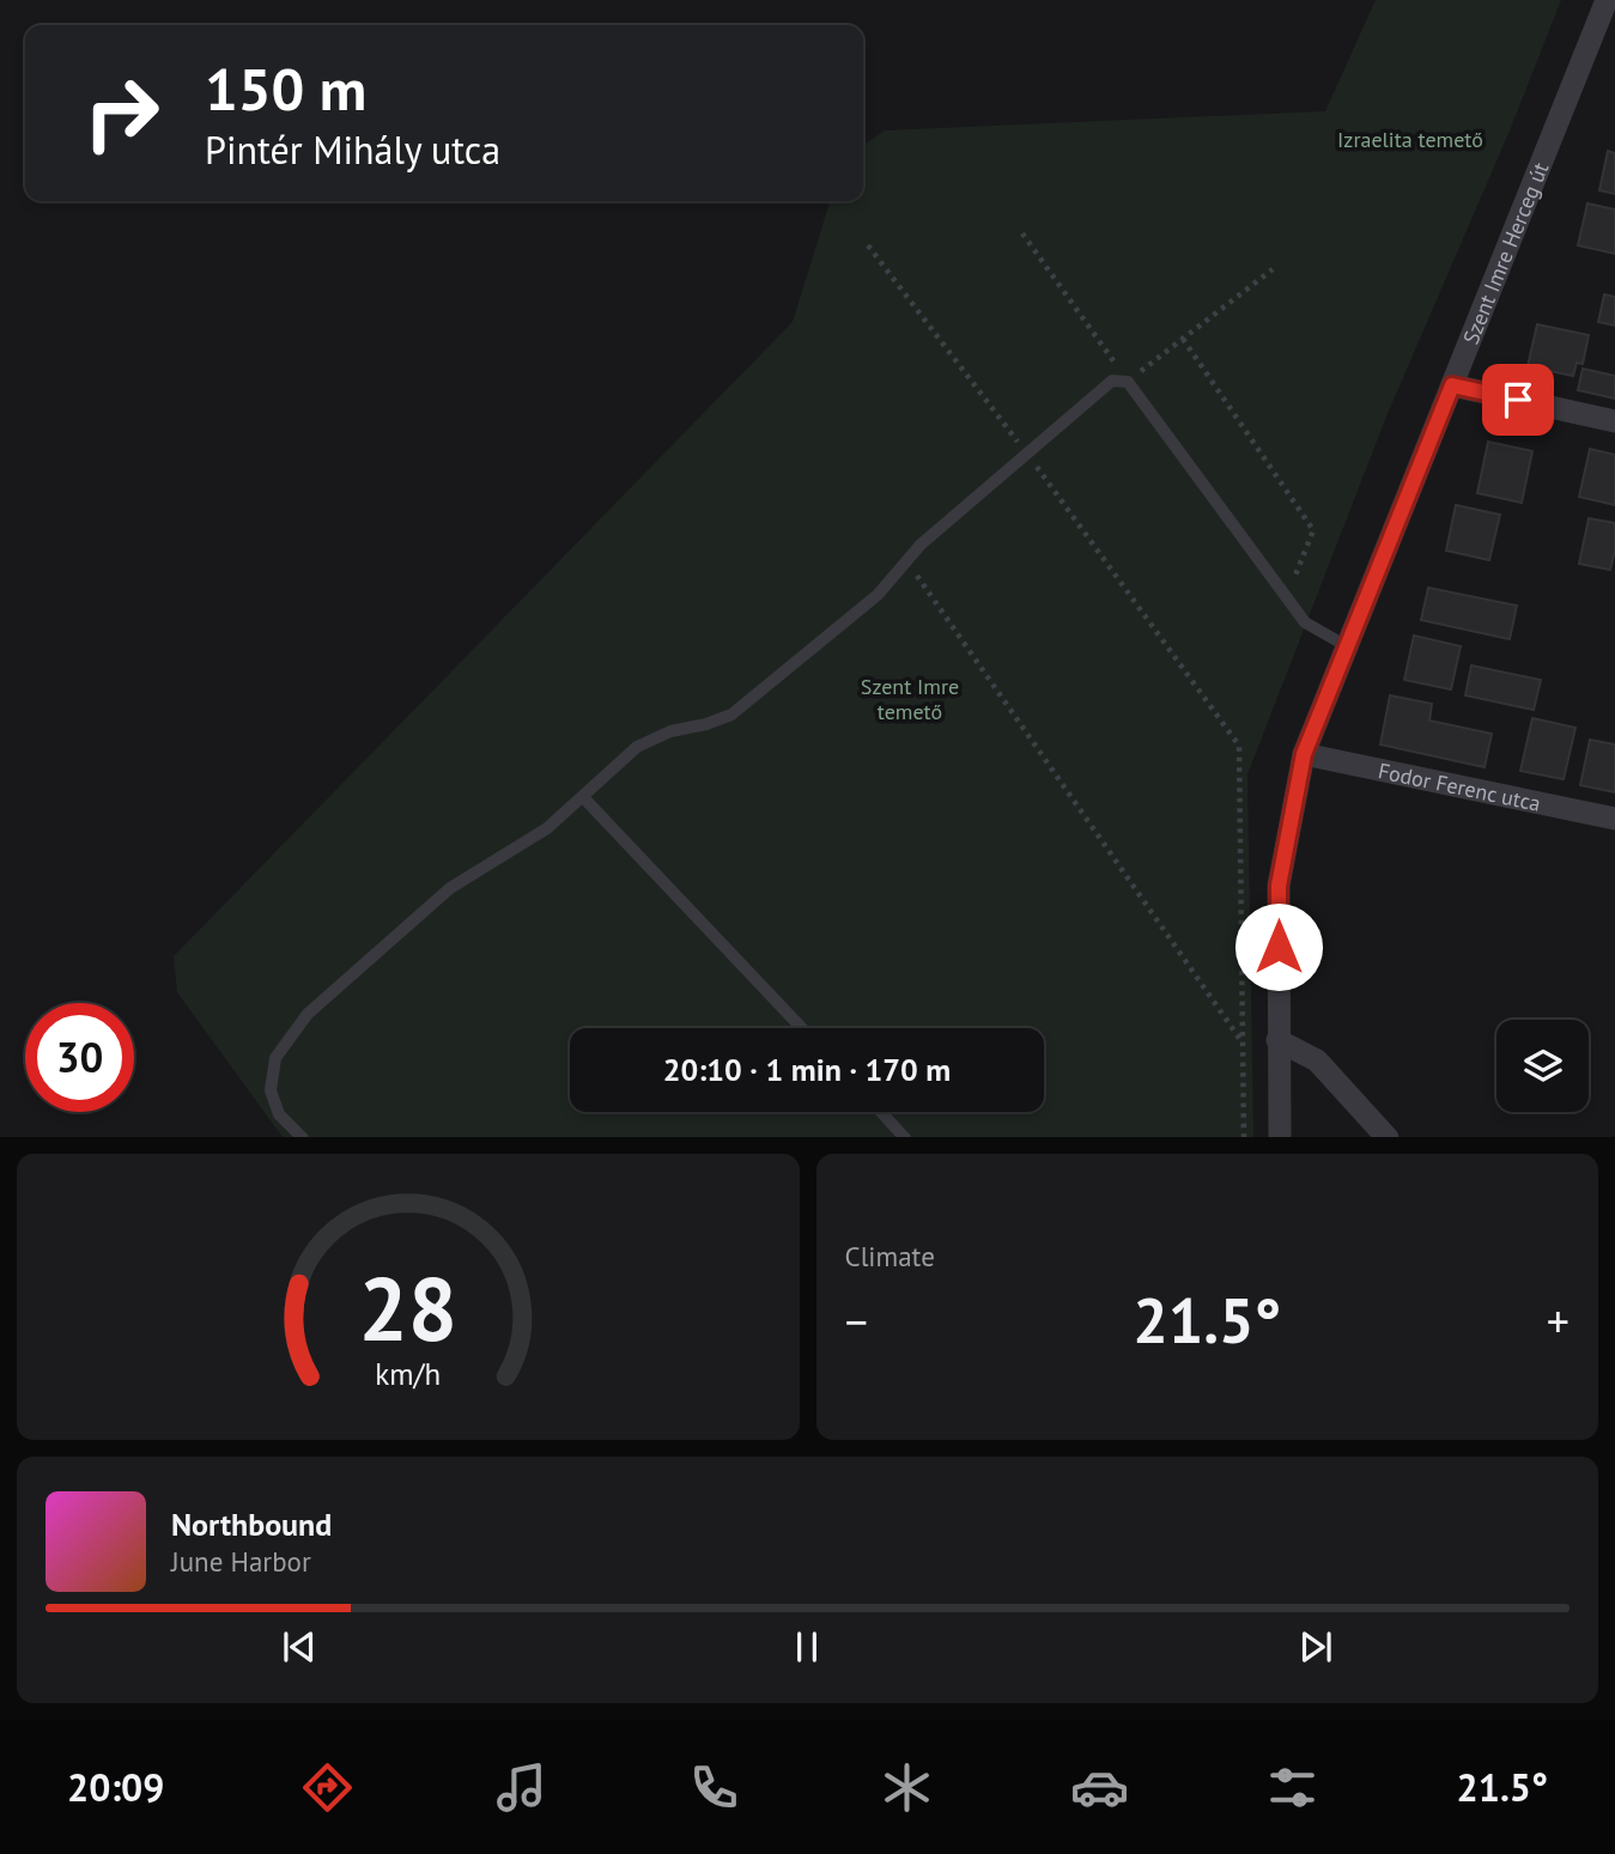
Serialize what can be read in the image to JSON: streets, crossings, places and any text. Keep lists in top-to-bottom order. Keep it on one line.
{"streets":{"street":["Szent Imre Herceg út","Fodor Ferenc utca"]},"crossings":[["Szent Imre Herceg út","Fodor Ferenc utca"]],"parks":["Izraelita temető","Szent Imre temető"],"page":{"turn":["150 m","Pintér Mihály utca"],"limit":"30","trip":"20:10 · 1 min · 170 m","tile":"Climate","heat":["−","21.5°","+"],"song":["Northbound","June Harbor"],"tabs":["20:09","21.5°"],"gauge":["28","km/h"]}}
